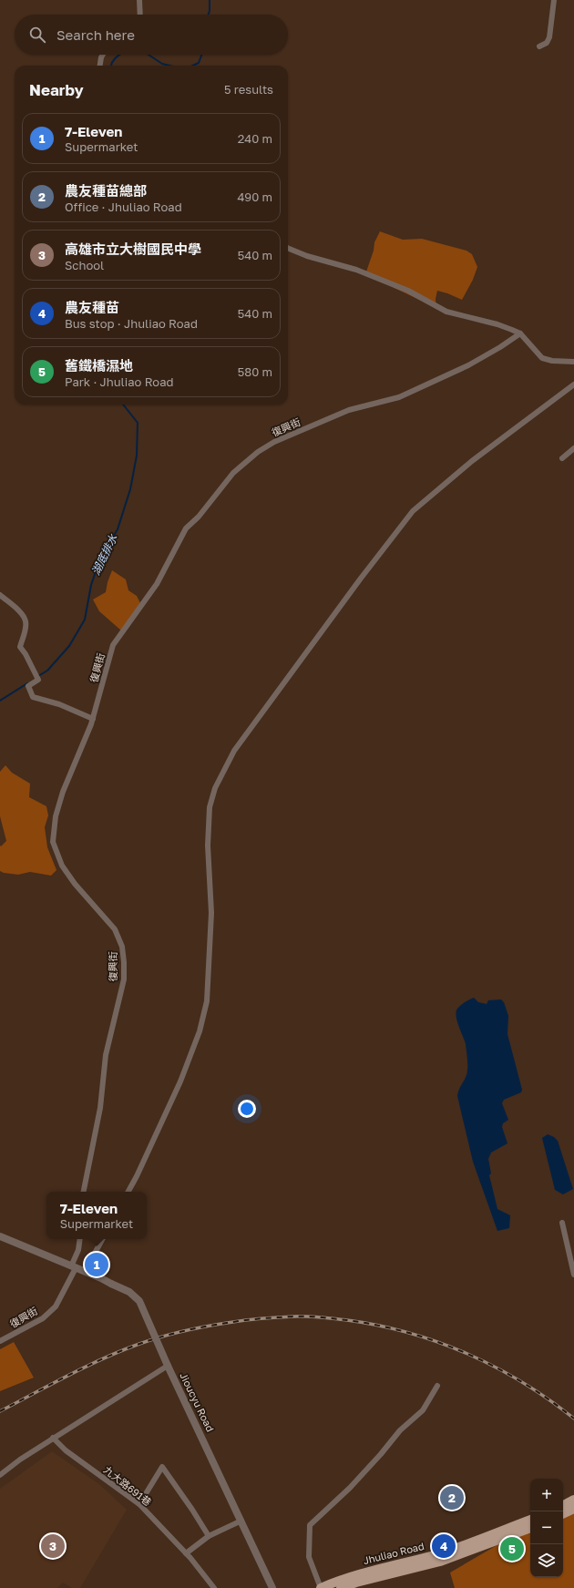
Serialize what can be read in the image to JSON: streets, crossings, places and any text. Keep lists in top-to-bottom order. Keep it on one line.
{"streets":{"main road":["Jhuliao Road"],"street":["復興街","Jioucyu Road","九大路691巷"]},"crossings":[["Jioucyu Road","九大路691巷"]],"water":["湖底排水"],"page":{"search":"Search here","heading":["Nearby","5 results"],"list":[{"mark":"1","name":"7-Eleven","note":"Supermarket","value":"240 m"},{"mark":"2","name":"農友種苗總部","note":"Office · Jhuliao Road","value":"490 m"},{"mark":"3","name":"高雄市立大樹國民中學","note":"School","value":"540 m"},{"mark":"4","name":"農友種苗","note":"Bus stop · Jhuliao Road","value":"540 m"},{"mark":"5","name":"舊鐵橋濕地","note":"Park · Jhuliao Road","value":"580 m"}],"popup":["7-Eleven","Supermarket"],"pins":["1","2","3","4","5"],"map_buttons":["+","−"]}}
